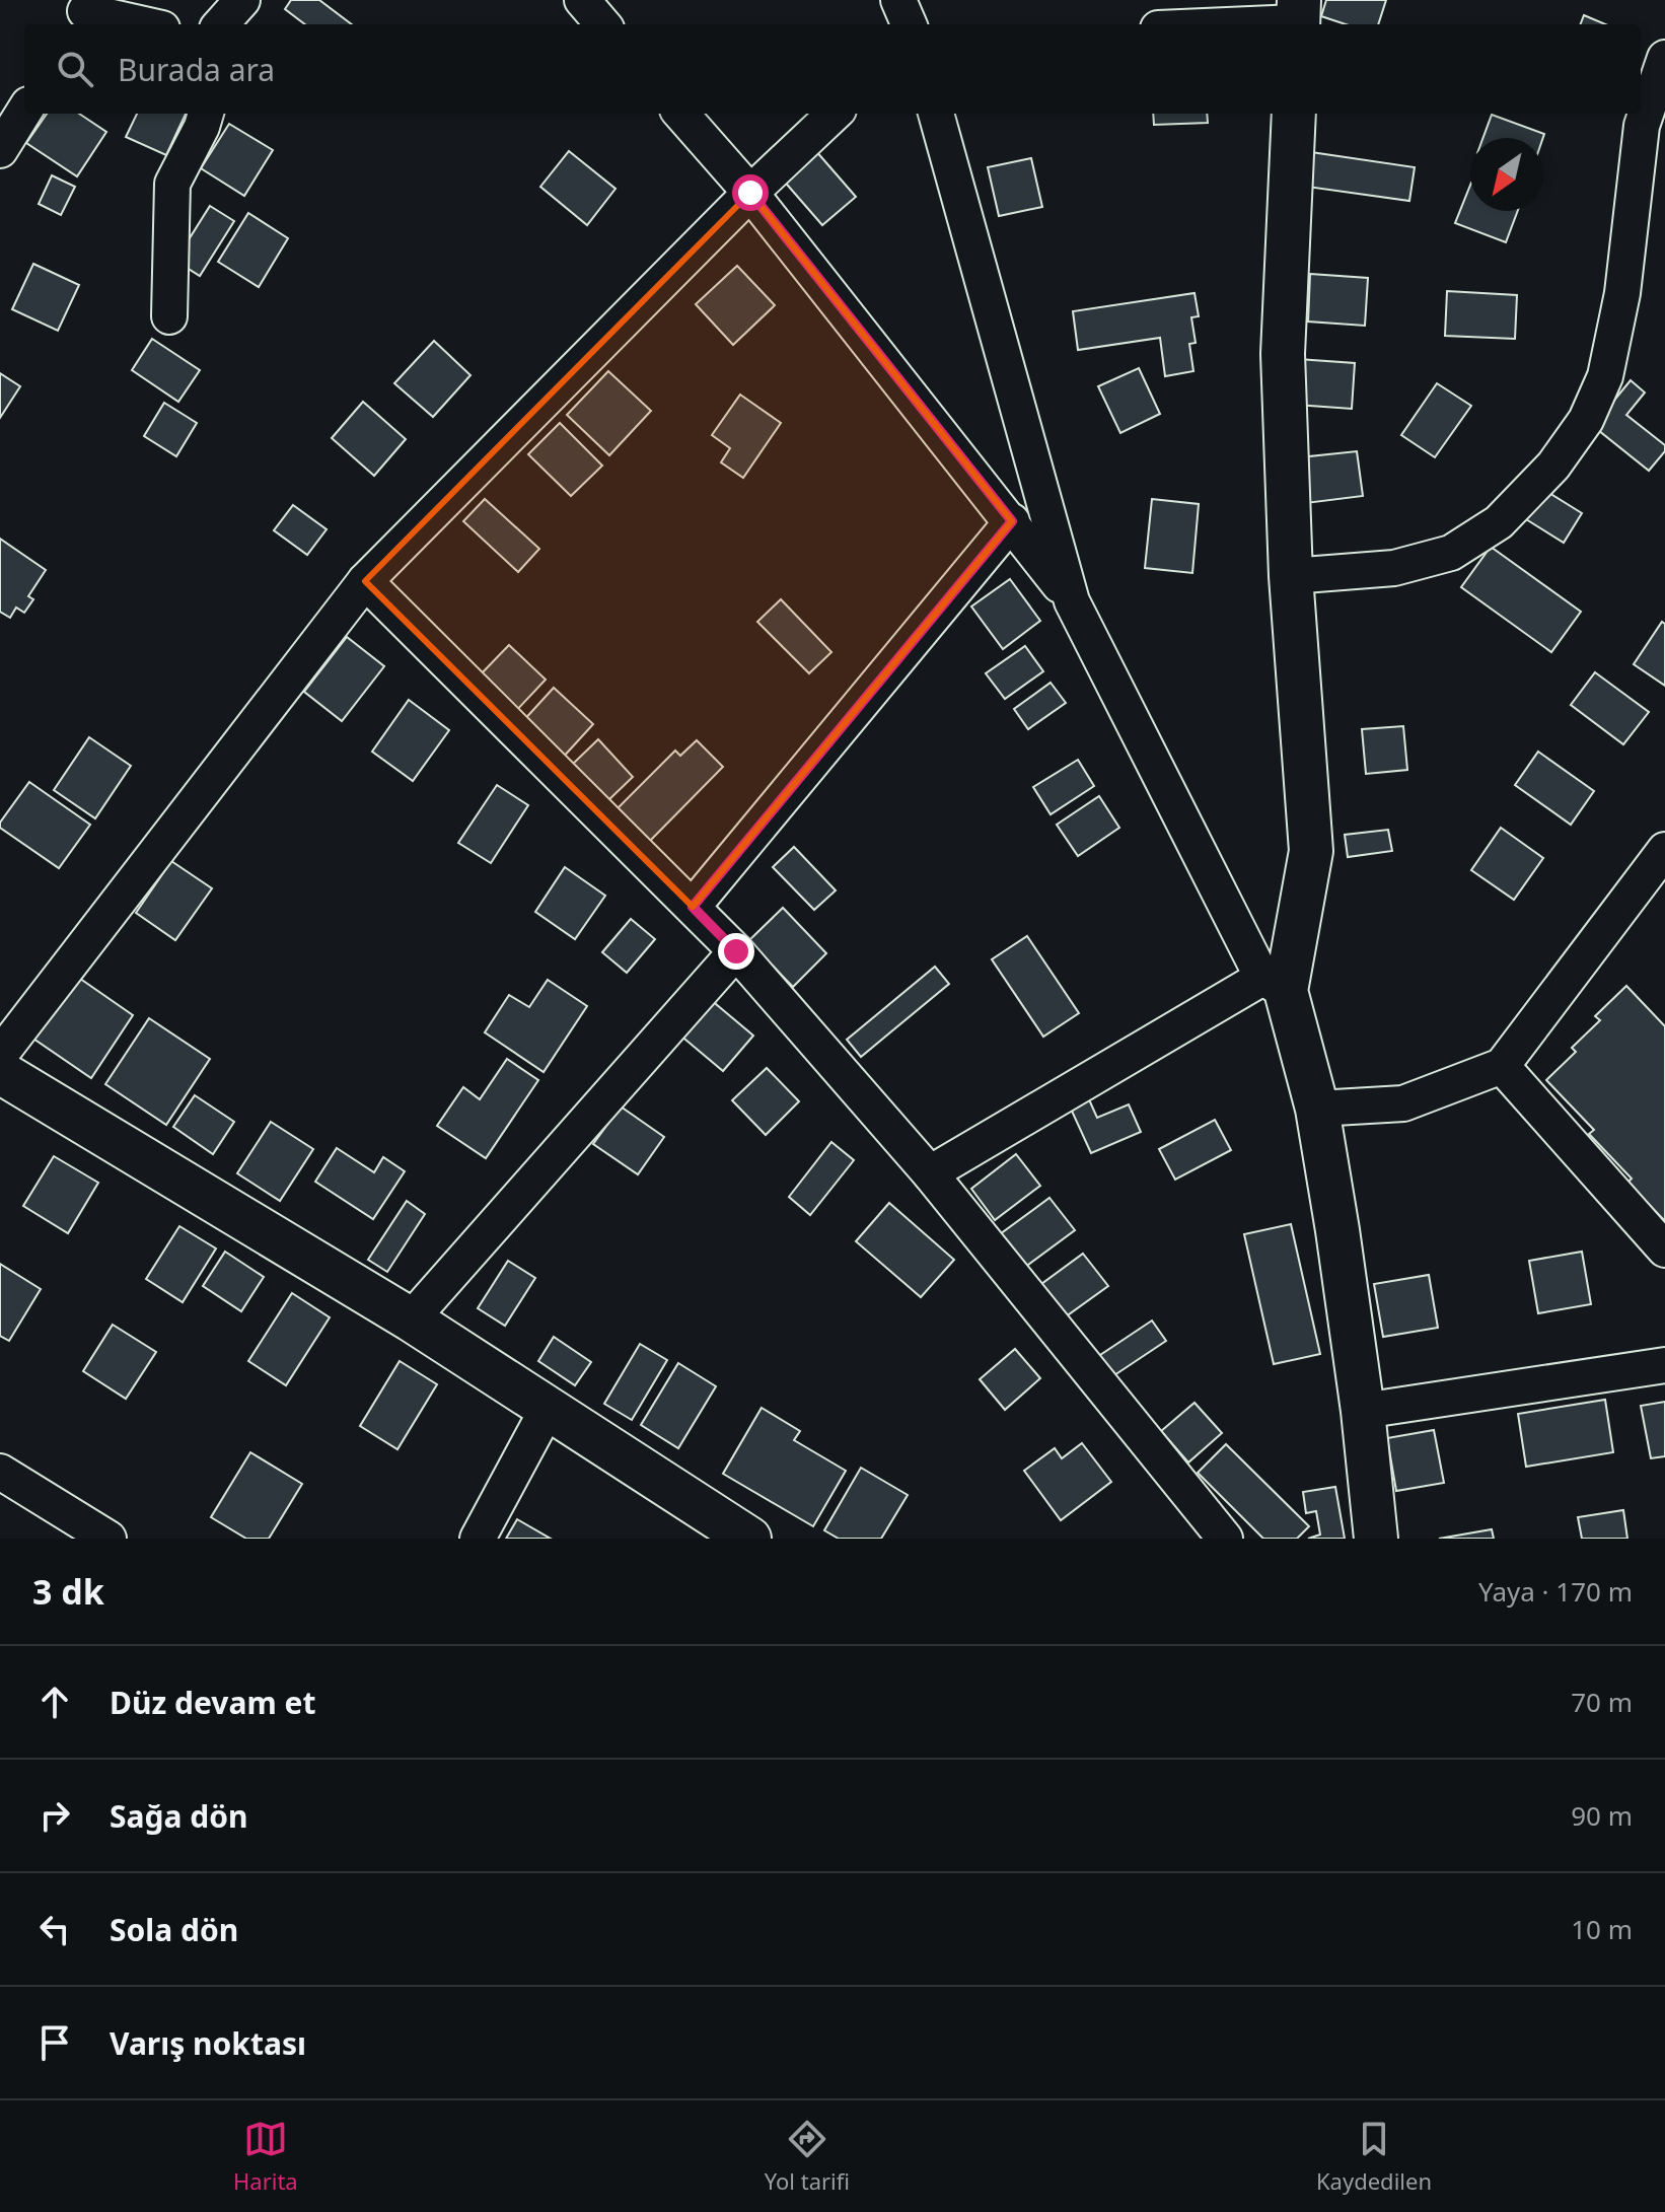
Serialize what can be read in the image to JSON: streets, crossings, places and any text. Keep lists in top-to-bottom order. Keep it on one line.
{"north":"bottom left","page":{"search":"Burada ara","heading":["3 dk","Yaya · 170 m"],"list":[["Düz devam et","70 m"],["Sağa dön","90 m"],["Sola dön","10 m"],"Varış noktası"],"nav":["Harita","Yol tarifi","Kaydedilen"]}}
